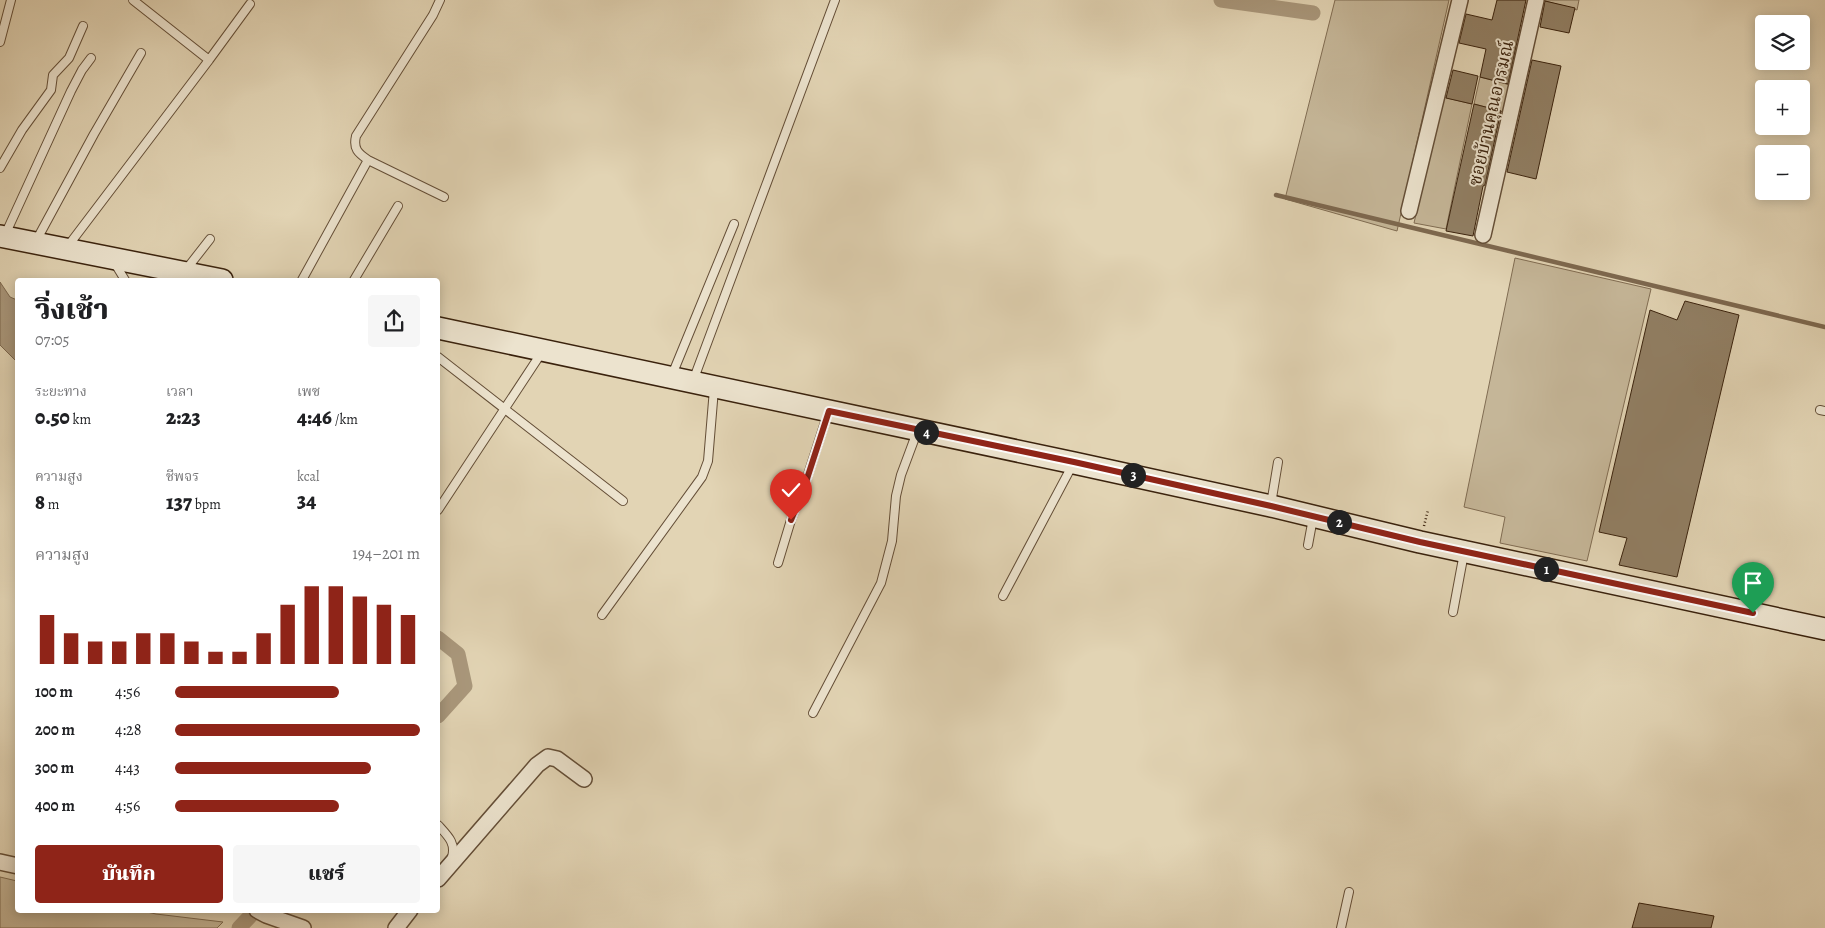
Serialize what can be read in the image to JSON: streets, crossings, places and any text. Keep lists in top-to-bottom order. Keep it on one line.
{"streets":{"street":["ซอยบ้านคุณอารมณ์"]},"page":{"map_buttons":["+","−"],"heading":["วิ่งเช้า","07:05"],"stats":[["ระยะทาง","0.50 km"],["เวลา","2:23"],["เพซ","4:46 /km"],["ความสูง","8 m"],["ชีพจร","137 bpm"],["kcal","34"]],"pins":["4","3","2","1"],"chart":["ความสูง","194–201 m"],"list":[{"name":"100 m","note":"4:56"},{"name":"200 m","note":"4:28"},{"name":"300 m","note":"4:43"},{"name":"400 m","note":"4:56"}],"buttons":["บันทึก","แชร์"]}}
